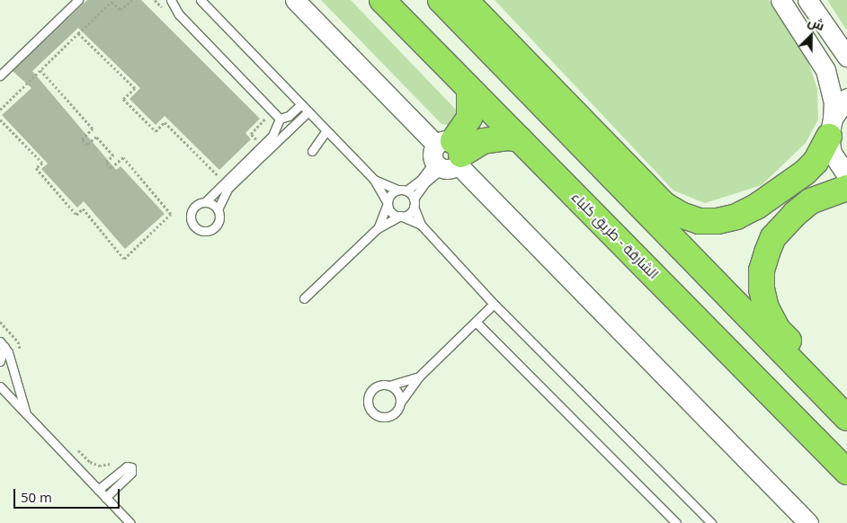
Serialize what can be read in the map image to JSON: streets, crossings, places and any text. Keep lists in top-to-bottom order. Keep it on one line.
{"streets":{"highway":["الشارقة - طريق كلباء"]},"scale_bar":"50 m","north":"top right"}
